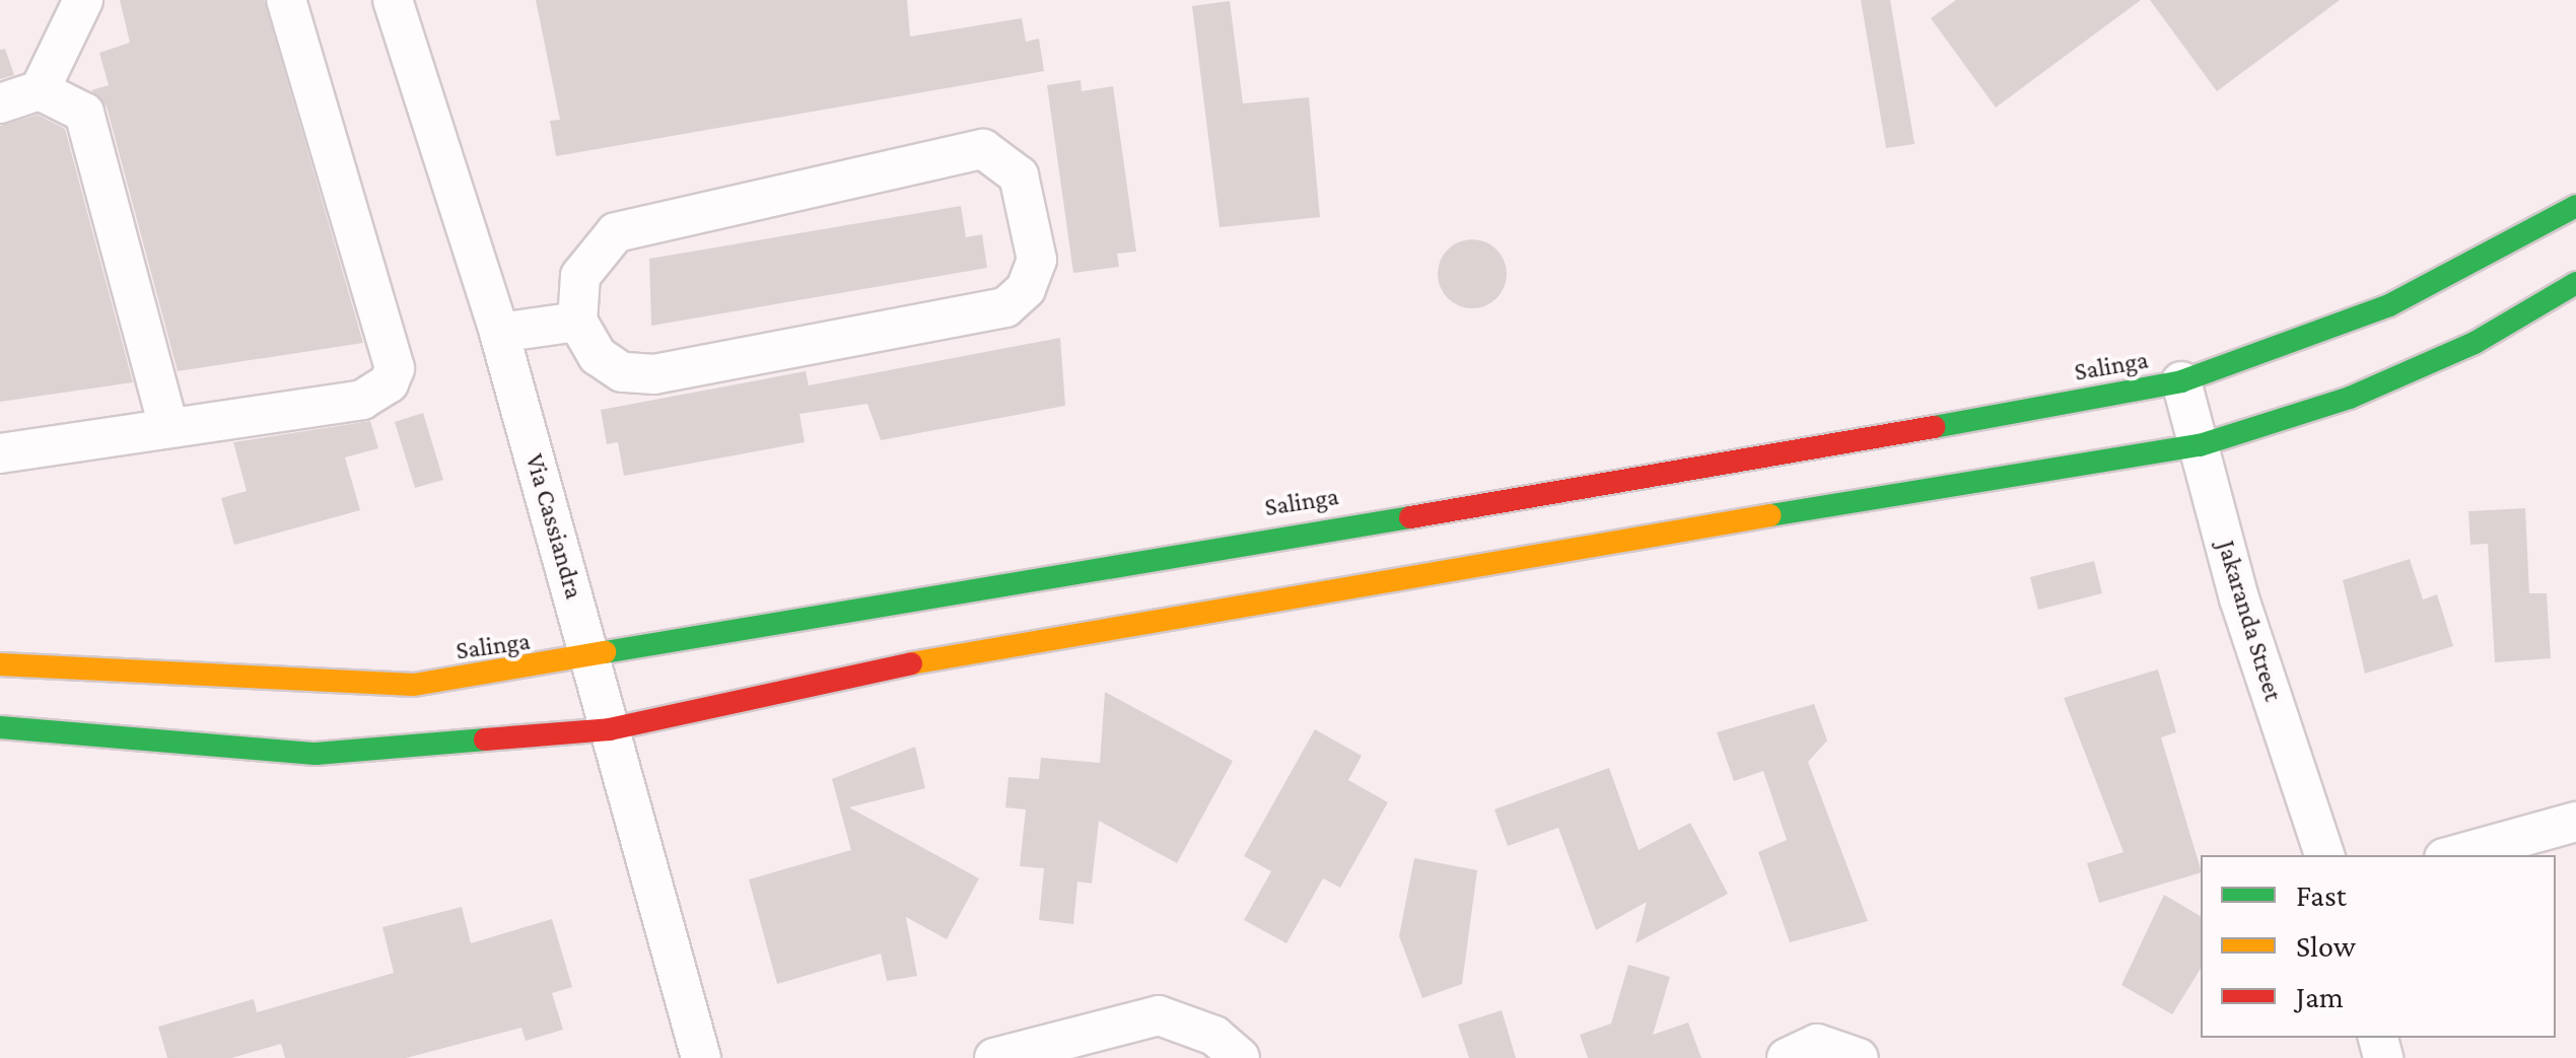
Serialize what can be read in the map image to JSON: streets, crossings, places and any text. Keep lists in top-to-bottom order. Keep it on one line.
{"streets":{"street":["Salinga","Via Cassiandra","Jakaranda Street"]},"crossings":[["Salinga","Via Cassiandra"],["Salinga","Jakaranda Street"]],"legend":["Fast","Slow","Jam"]}
